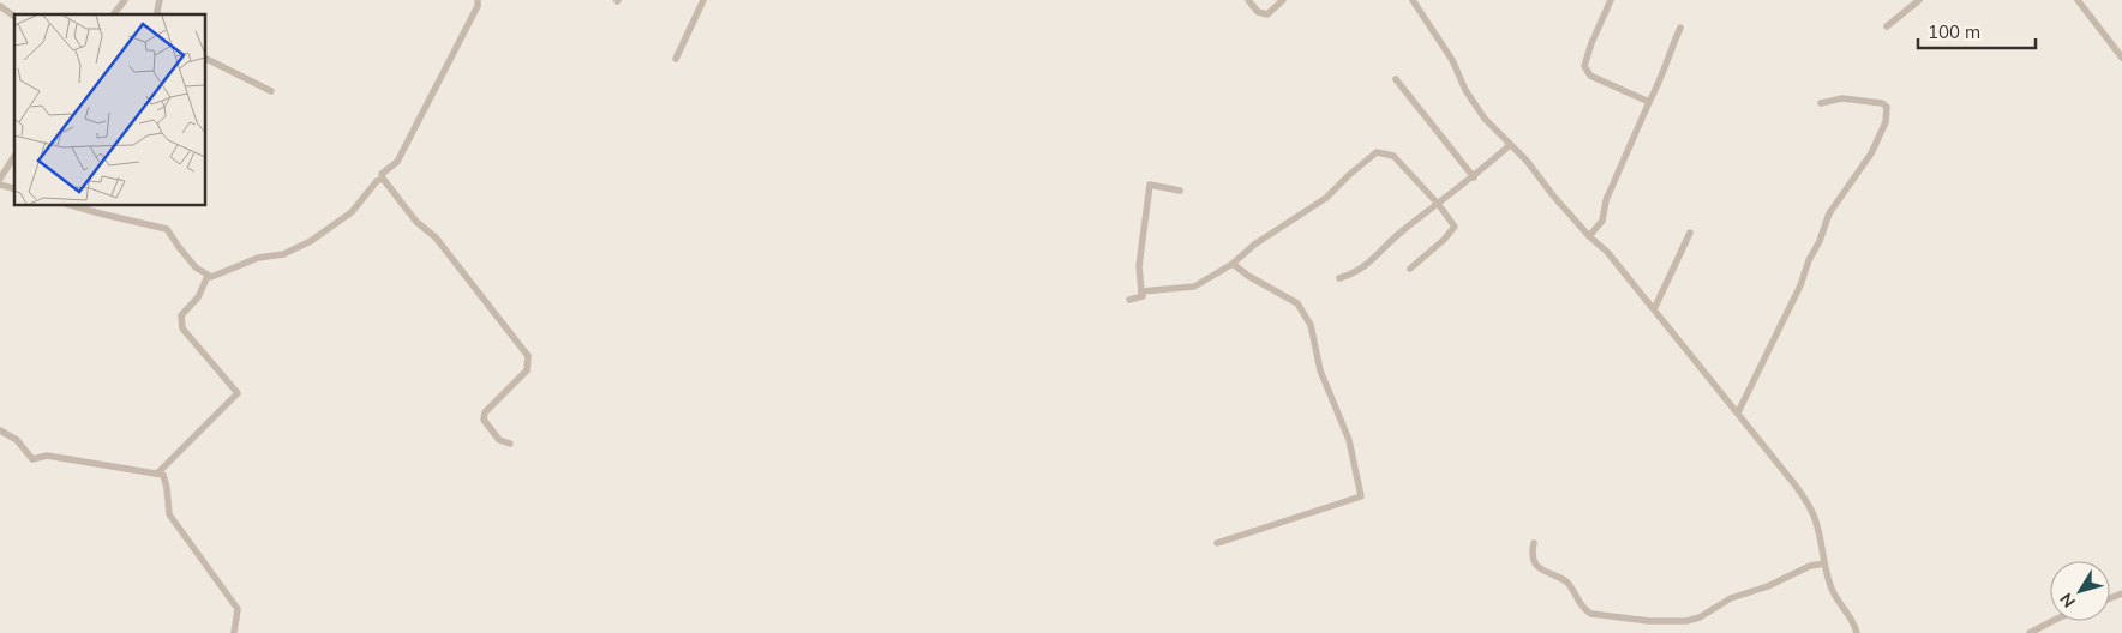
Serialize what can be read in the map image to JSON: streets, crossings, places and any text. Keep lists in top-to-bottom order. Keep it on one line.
{"scale_bar":"100 m","north":"bottom left"}
